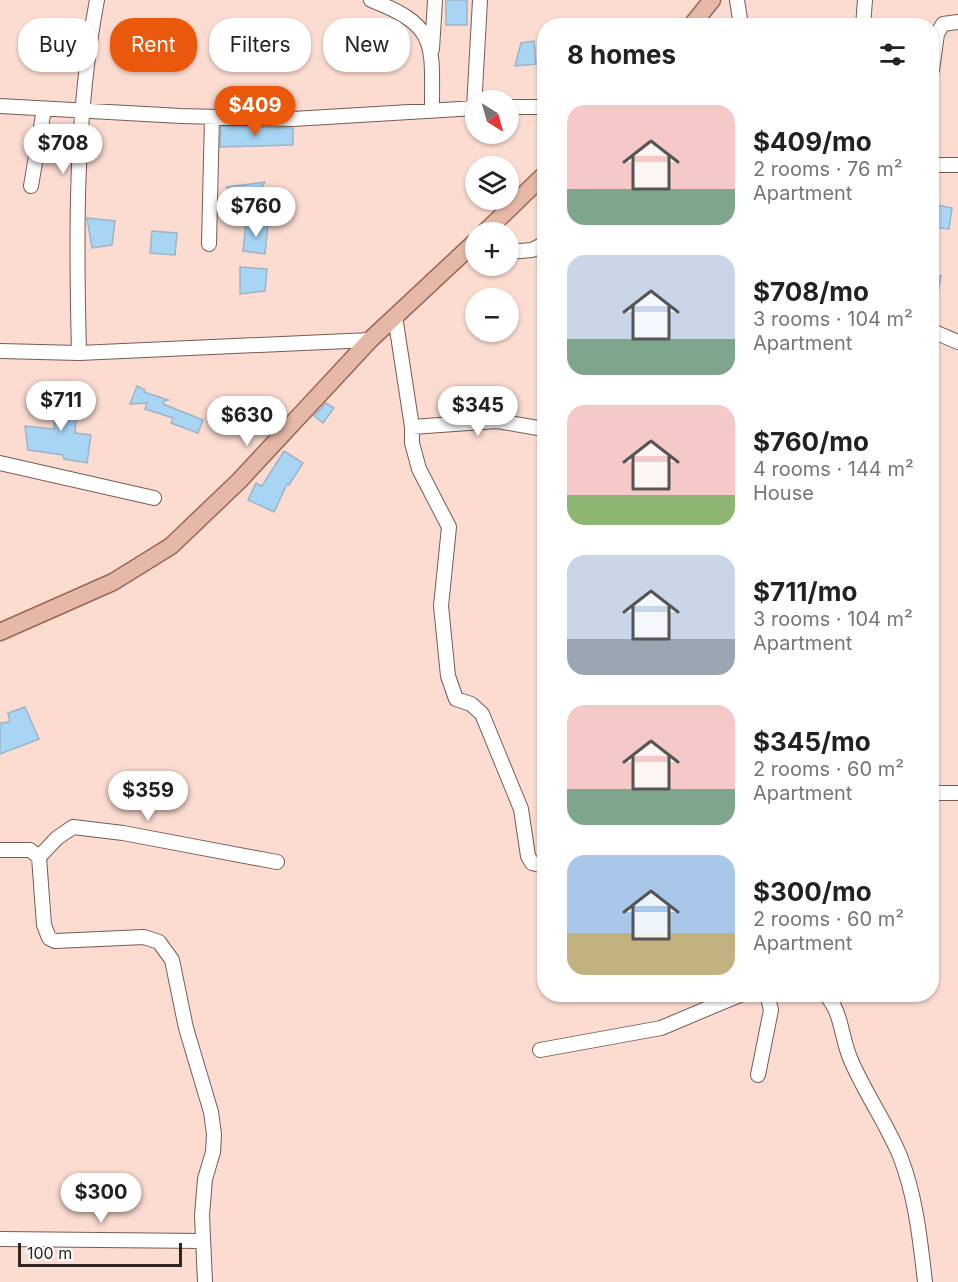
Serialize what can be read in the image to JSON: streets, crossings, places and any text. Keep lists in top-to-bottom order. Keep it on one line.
{"scale_bar":"100 m","north":"bottom right","page":{"chip":["Buy","Rent","Filters","New"],"heading":"8 homes","price":["$409","$708","$760","$711","$345","$630","$359","$300"],"map_buttons":["+","−"],"list":[{"name":"$409/mo","note":"2 rooms · 76 m² · Apartment"},{"name":"$708/mo","note":"3 rooms · 104 m² · Apartment"},{"name":"$760/mo","note":"4 rooms · 144 m² · House"},{"name":"$711/mo","note":"3 rooms · 104 m² · Apartment"},{"name":"$345/mo","note":"2 rooms · 60 m² · Apartment"},{"name":"$300/mo","note":"2 rooms · 60 m² · Apartment"}],"scale":"100 m"}}
